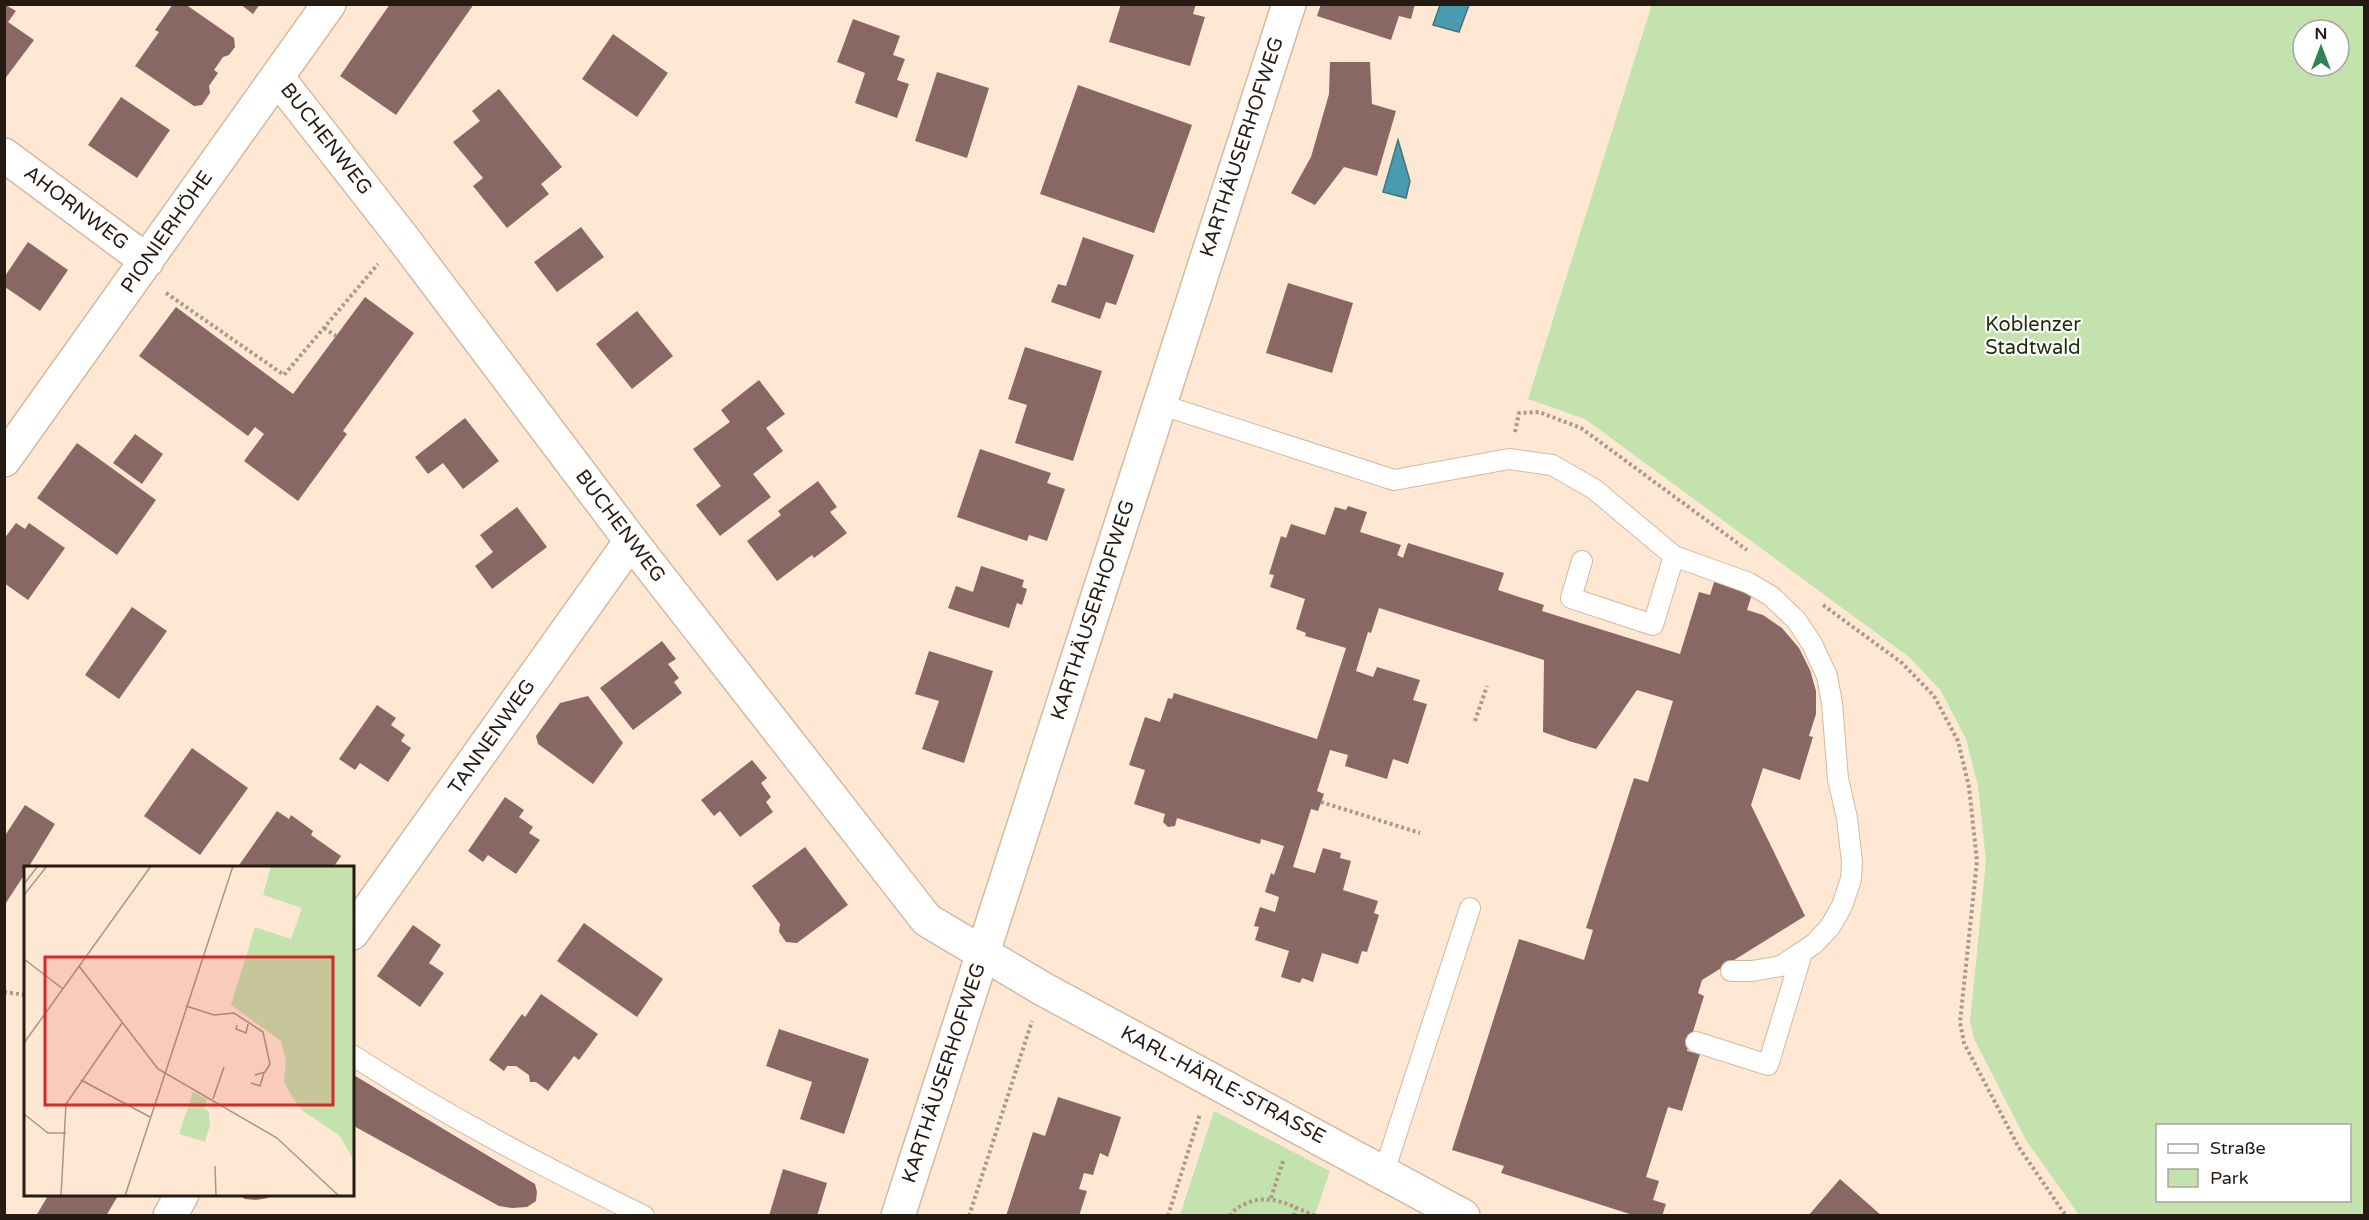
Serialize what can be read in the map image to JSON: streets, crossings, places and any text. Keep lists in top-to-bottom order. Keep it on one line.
{"streets":{"street":["BUCHENWEG","KARTHÄUSERHOFWEG","AHORNWEG","PIONIERHÖHE","TANNENWEG","KARL-HÄRLE-STRASSE"]},"crossings":[["BUCHENWEG","KARTHÄUSERHOFWEG"],["BUCHENWEG","PIONIERHÖHE"],["BUCHENWEG","TANNENWEG"],["BUCHENWEG","KARL-HÄRLE-STRASSE"],["KARTHÄUSERHOFWEG","KARL-HÄRLE-STRASSE"],["AHORNWEG","PIONIERHÖHE"]],"parks":["Koblenzer Stadtwald"],"legend":["Straße","Park"],"north":"top"}
